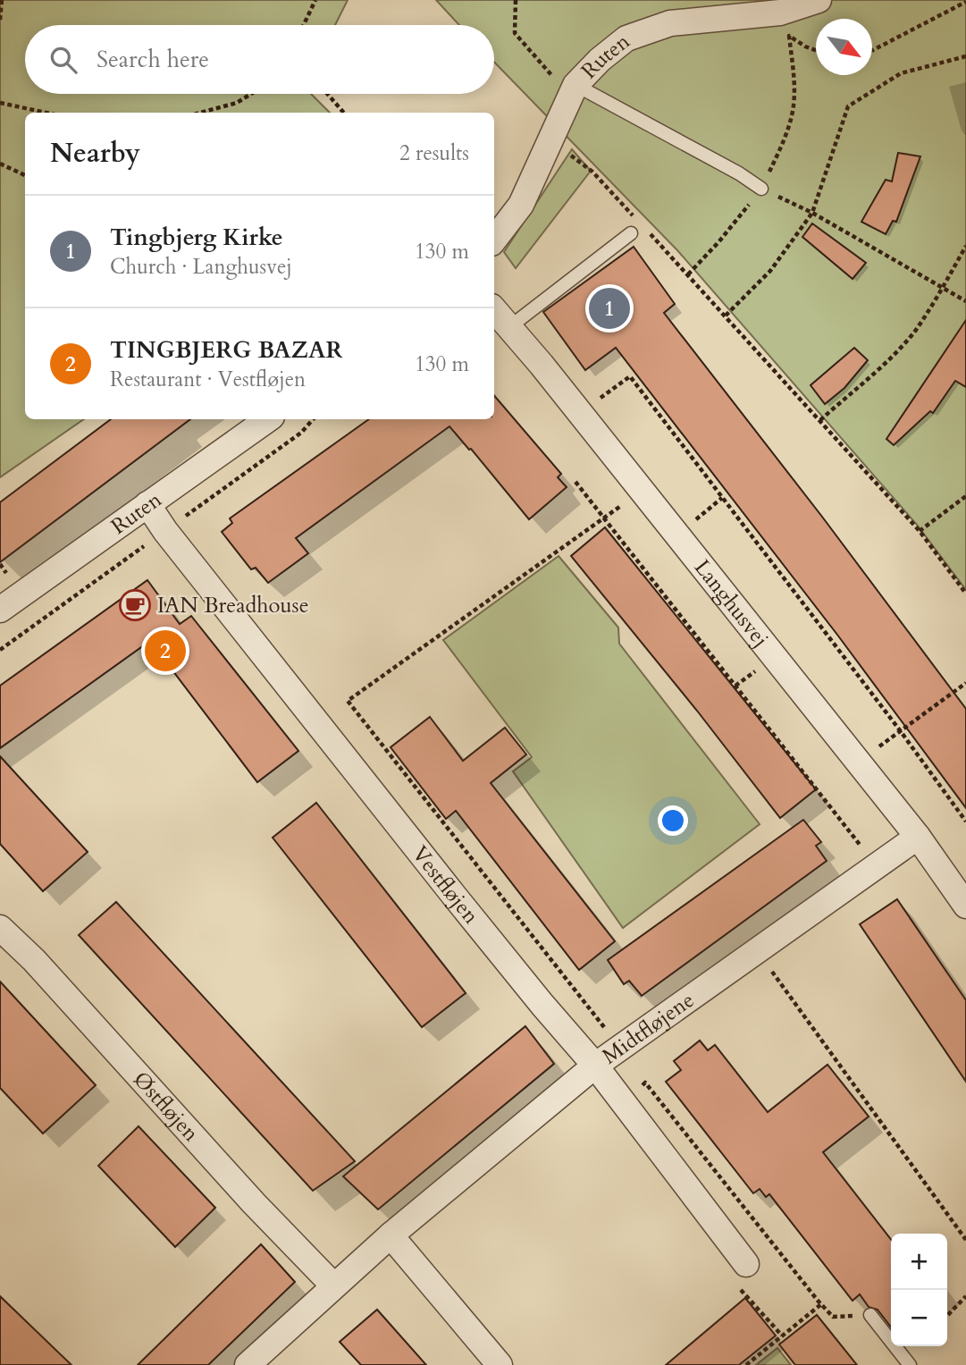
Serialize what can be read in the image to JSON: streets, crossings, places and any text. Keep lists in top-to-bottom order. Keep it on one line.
{"streets":{"street":["Ruten","Langhusvej","Vestfløjen","Midtfløjene","Østfløjen"]},"crossings":[["Ruten","Vestfløjen"],["Langhusvej","Midtfløjene"],["Vestfløjen","Midtfløjene"],["Midtfløjene","Østfløjen"]],"places":{"cafe":["IAN Breadhouse"]},"north":"bottom right","page":{"search":"Search here","heading":["Nearby","2 results"],"list":[{"mark":"1","name":"Tingbjerg Kirke","note":"Church · Langhusvej","value":"130 m"},{"mark":"2","name":"TINGBJERG BAZAR","note":"Restaurant · Vestfløjen","value":"130 m"}],"pins":["1","2"],"map_buttons":["+","−"]}}
